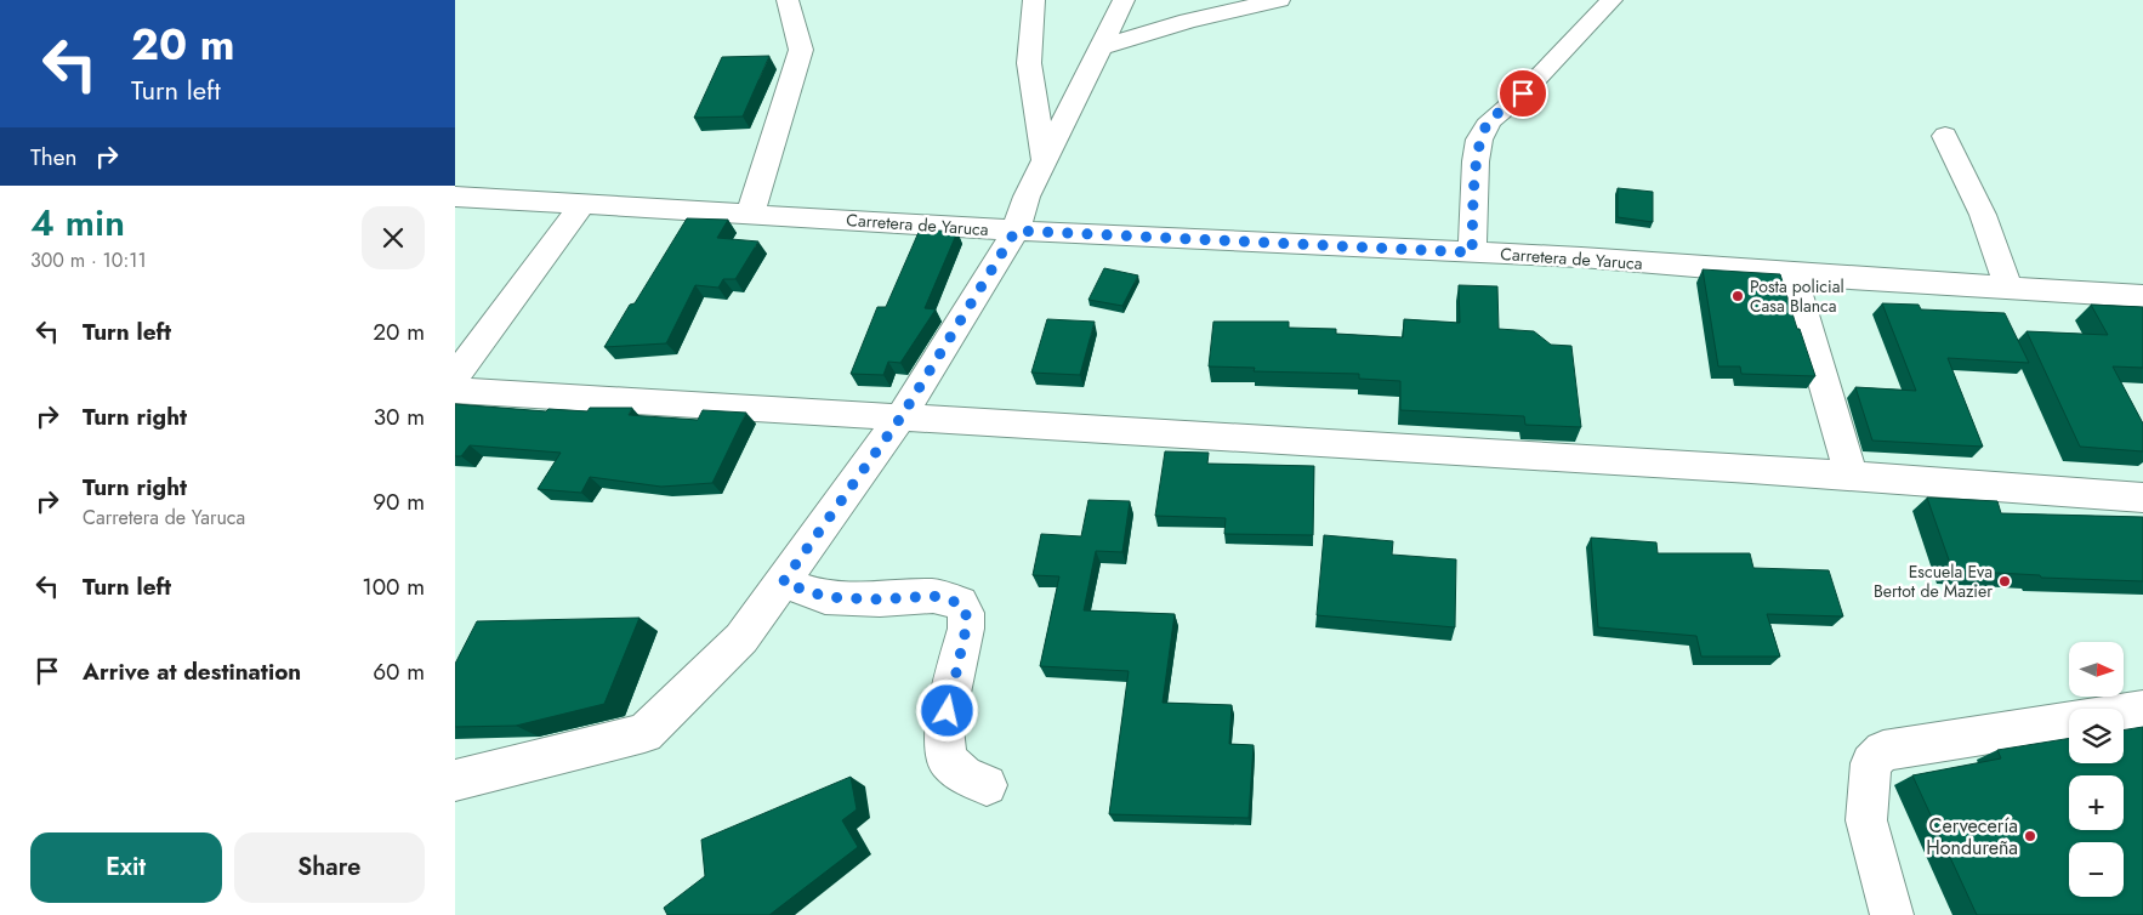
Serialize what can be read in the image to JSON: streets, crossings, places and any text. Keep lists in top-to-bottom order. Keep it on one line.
{"streets":{"street":["Carretera de Yaruca"]},"places":["Posta policial Casa Blanca","Escuela Eva Bertot de Mazier","Cervecería Hondureña"],"north":"right","page":{"turn":["20 m","Turn left"],"then":"Then","heading":["4 min","300 m · 10:11"],"list":[{"name":"Turn left","value":"20 m"},{"name":"Turn right","value":"30 m"},{"name":"Turn right","note":"Carretera de Yaruca","value":"90 m"},{"name":"Turn left","value":"100 m"},{"name":"Arrive at destination","value":"60 m"}],"map_buttons":["+","−"],"buttons":["Exit","Share"]}}
